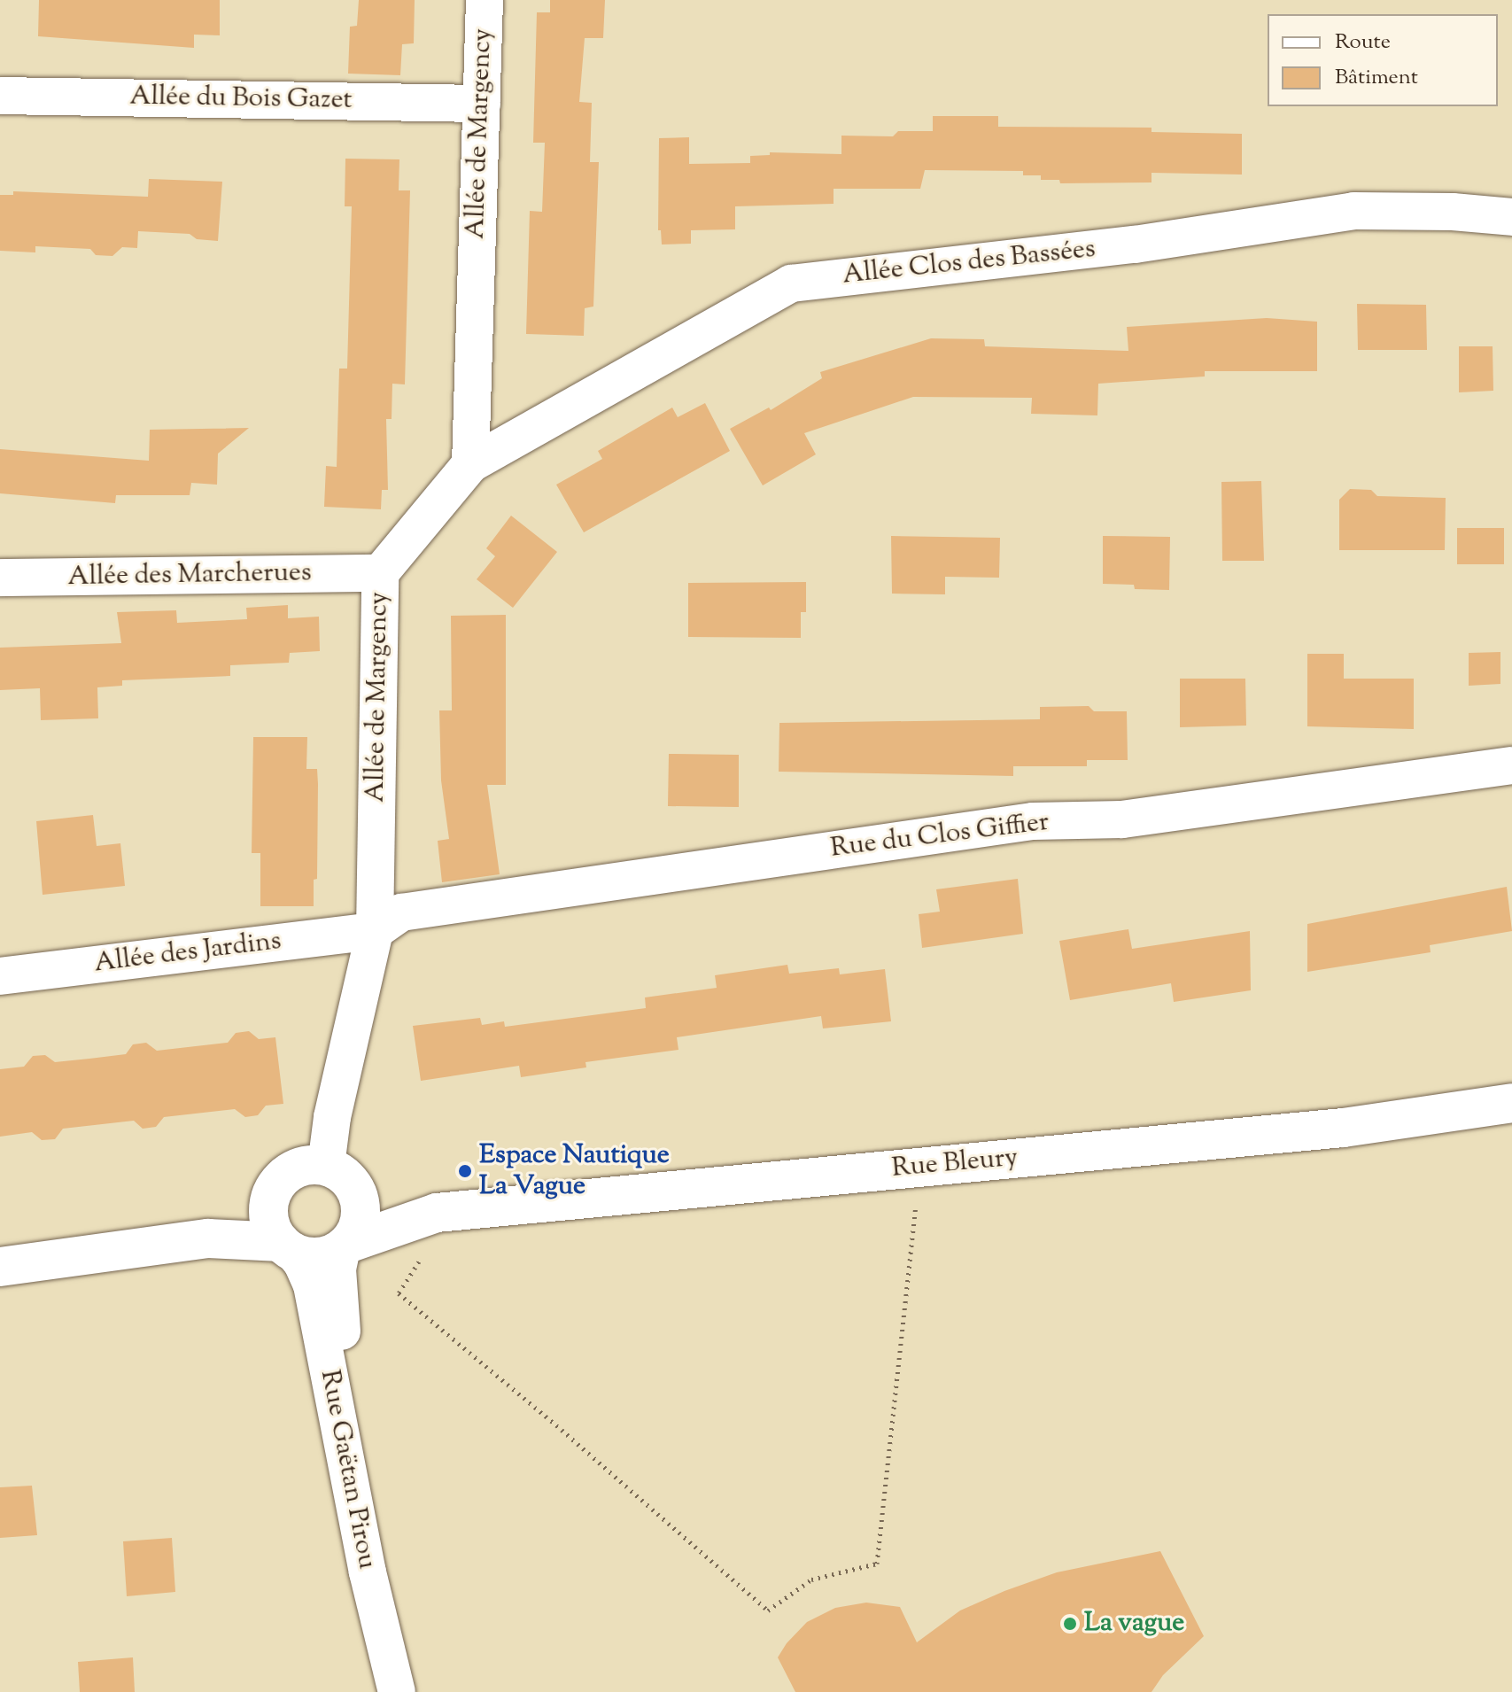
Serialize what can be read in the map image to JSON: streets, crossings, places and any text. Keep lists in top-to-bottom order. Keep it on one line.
{"streets":{"street":["Allée du Bois Gazet","Allée de Margency","Allée Clos des Bassées","Allée des Marcherues","Rue du Clos Giffier","Allée des Jardins","Rue Bleury","Rue Gaëtan Pirou"]},"crossings":[["Allée du Bois Gazet","Allée de Margency"],["Allée de Margency","Allée Clos des Bassées"],["Allée de Margency","Allée des Marcherues"],["Allée de Margency","Rue du Clos Giffier"],["Allée de Margency","Allée des Jardins"],["Allée de Margency","Rue Bleury"],["Allée de Margency","Rue Gaëtan Pirou"],["Rue du Clos Giffier","Allée des Jardins"],["Rue Bleury","Rue Gaëtan Pirou"]],"places":["Espace Nautique La Vague","La vague"],"legend":["Route","Bâtiment"]}
